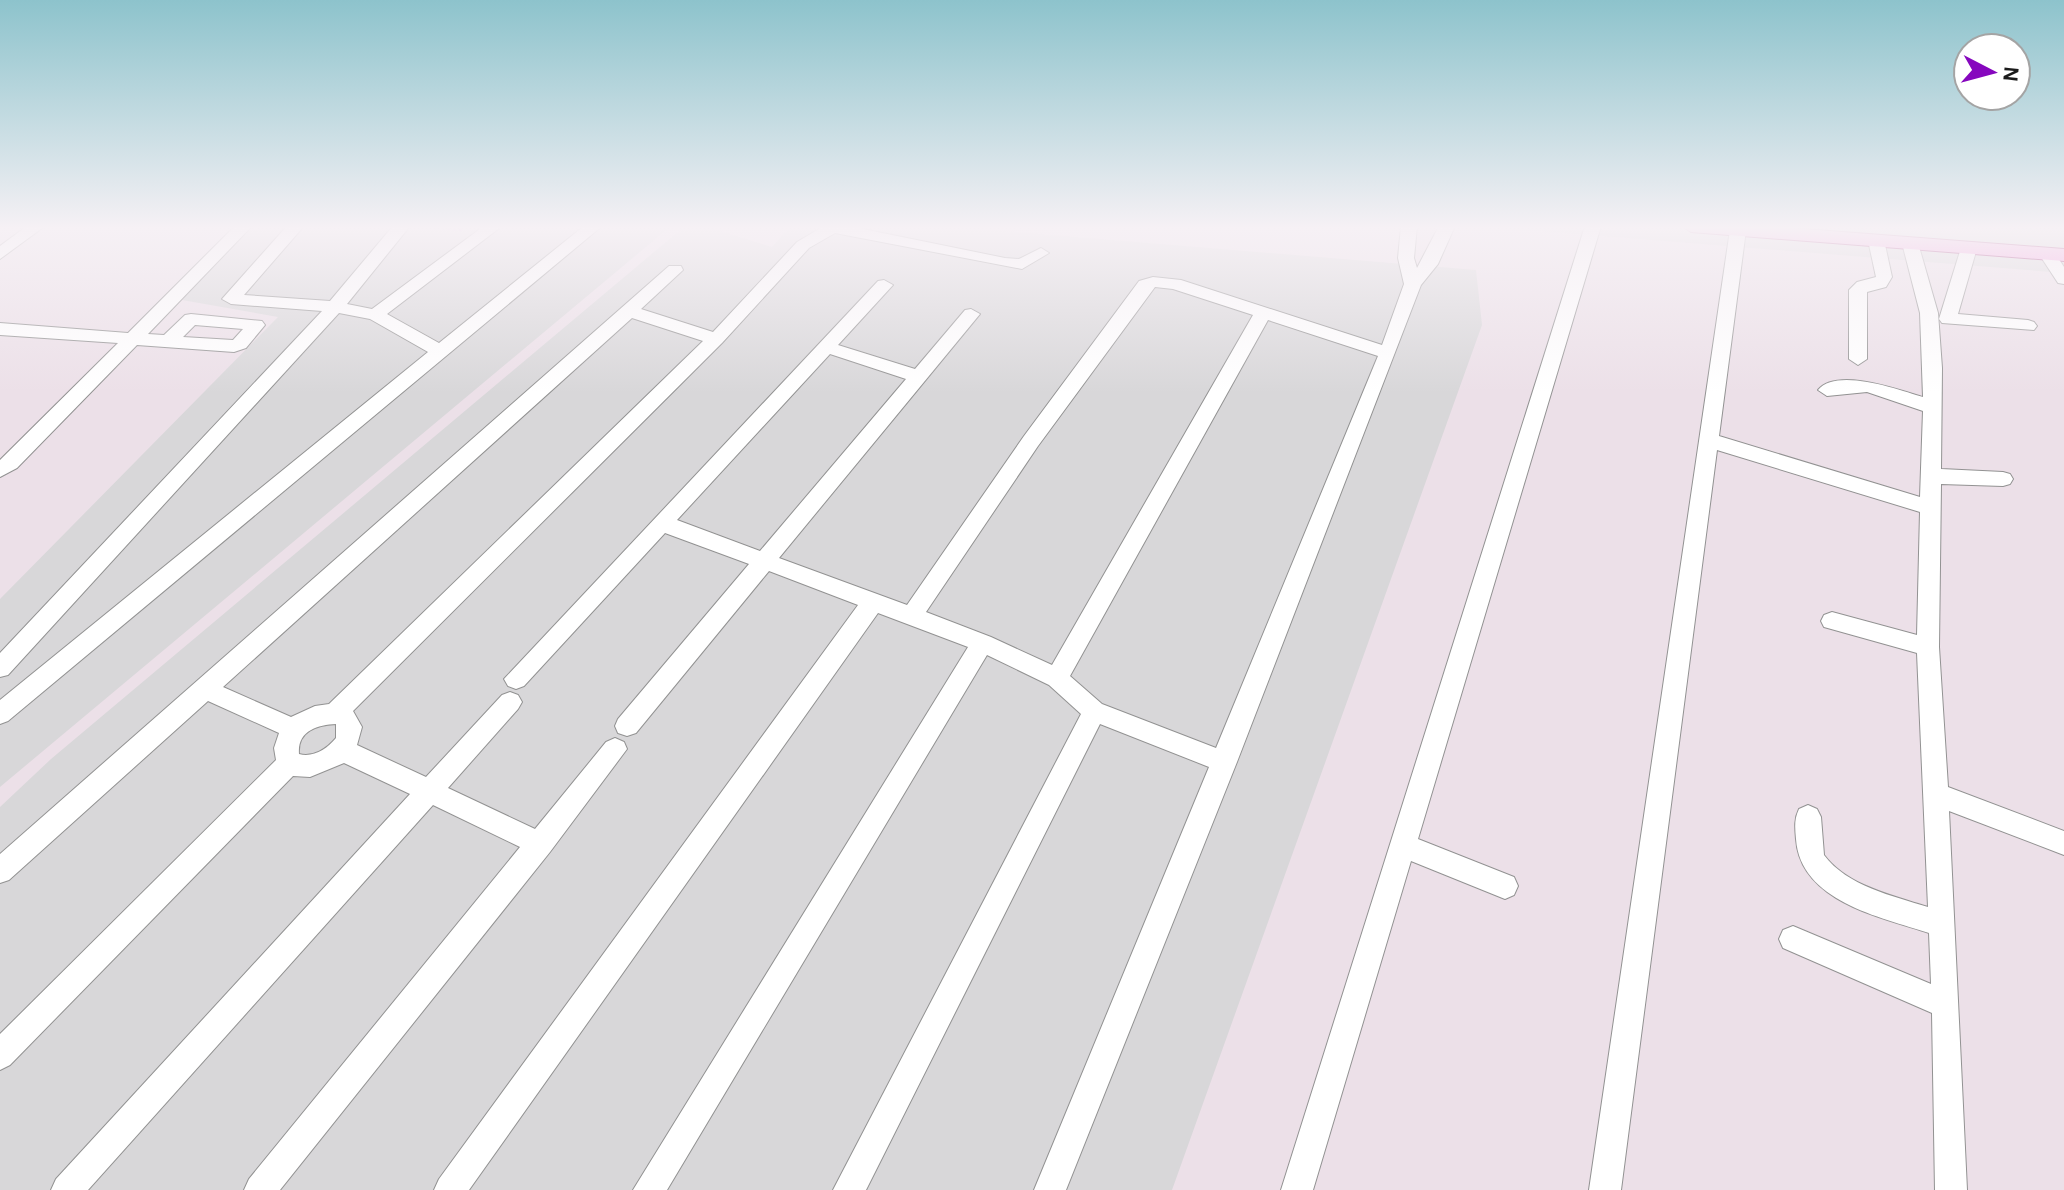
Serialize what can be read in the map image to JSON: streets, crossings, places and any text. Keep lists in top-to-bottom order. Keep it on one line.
{"north":"right"}
